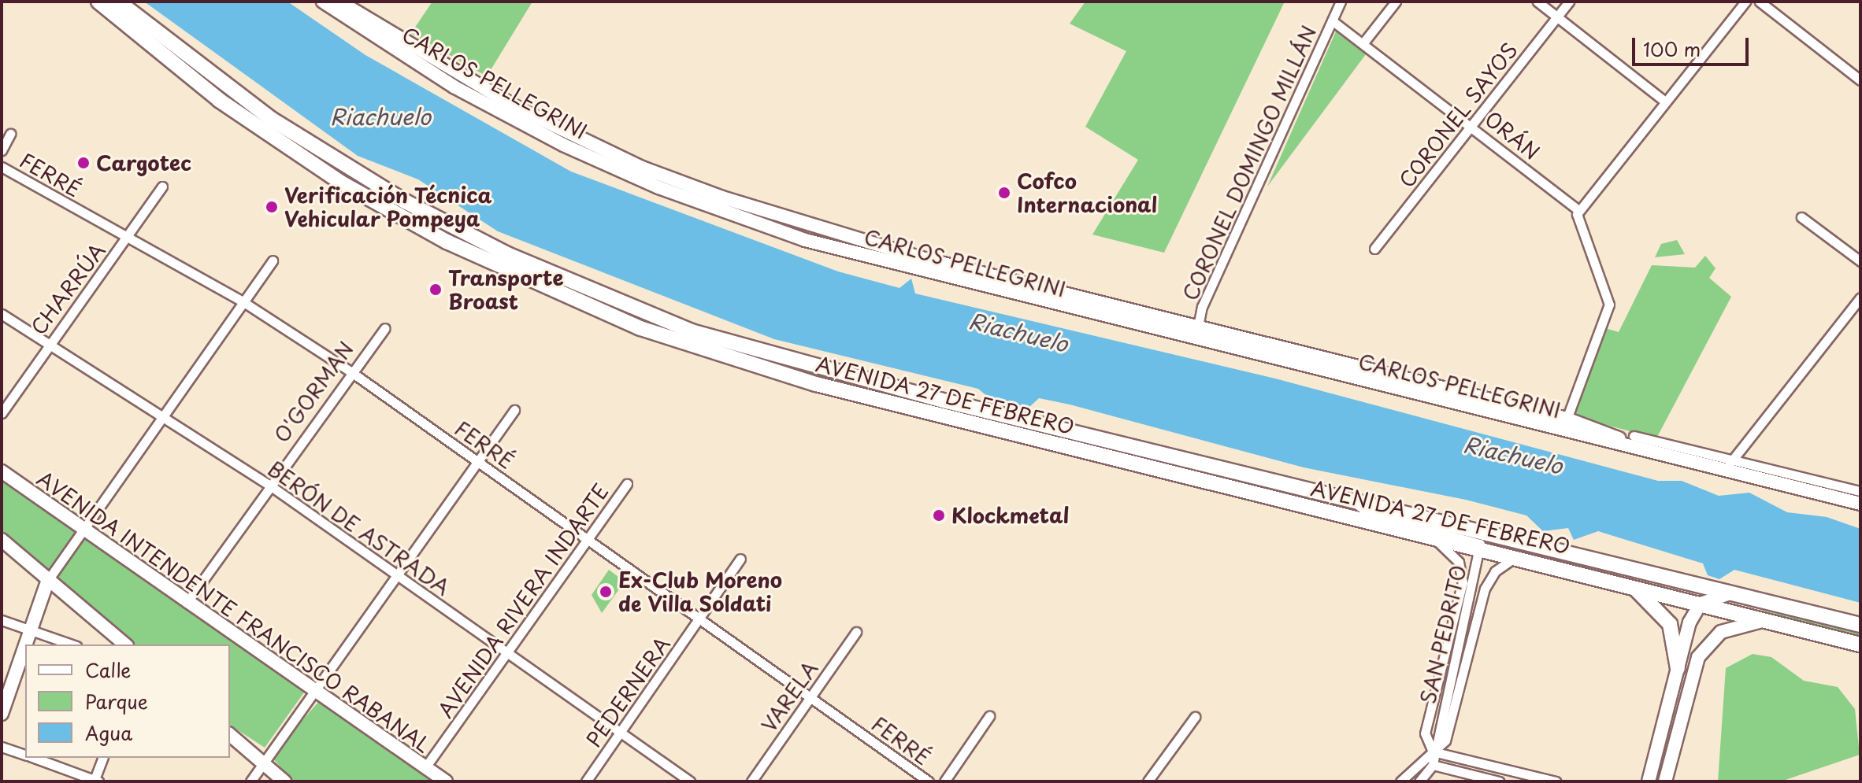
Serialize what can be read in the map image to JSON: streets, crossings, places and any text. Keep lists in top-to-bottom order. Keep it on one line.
{"streets":{"main road":["CARLOS PELLEGRINI","AVENIDA 27 DE FEBRERO","AVENIDA INTENDENTE FRANCISCO RABANAL"],"street":["CORONEL SAYOS","ORÁN","CORONEL DOMINGO MILLÁN","FERRÉ","CHARRÚA","O'GORMAN","BERÓN DE ASTRADA","AVENIDA RIVERA INDARTE","SAN PEDRITO","PEDERNERA","VARELA"]},"crossings":[["CARLOS PELLEGRINI","CORONEL DOMINGO MILLÁN"],["CORONEL SAYOS","ORÁN"],["ORÁN","CORONEL DOMINGO MILLÁN"],["FERRÉ","CHARRÚA"],["FERRÉ","O'GORMAN"],["FERRÉ","AVENIDA RIVERA INDARTE"],["FERRÉ","PEDERNERA"],["FERRÉ","VARELA"],["CHARRÚA","BERÓN DE ASTRADA"],["O'GORMAN","BERÓN DE ASTRADA"],["O'GORMAN","AVENIDA INTENDENTE FRANCISCO RABANAL"],["AVENIDA 27 DE FEBRERO","SAN PEDRITO"],["BERÓN DE ASTRADA","AVENIDA RIVERA INDARTE"],["BERÓN DE ASTRADA","PEDERNERA"],["AVENIDA RIVERA INDARTE","AVENIDA INTENDENTE FRANCISCO RABANAL"]],"water":["Riachuelo"],"places":["Cargotec","Cofco Internacional","Verificación Técnica Vehicular Pompeya","Transporte Broast","Klockmetal","Ex-Club Moreno de Villa Soldati"],"legend":["Calle","Parque","Agua"],"scale_bar":"100 m"}
